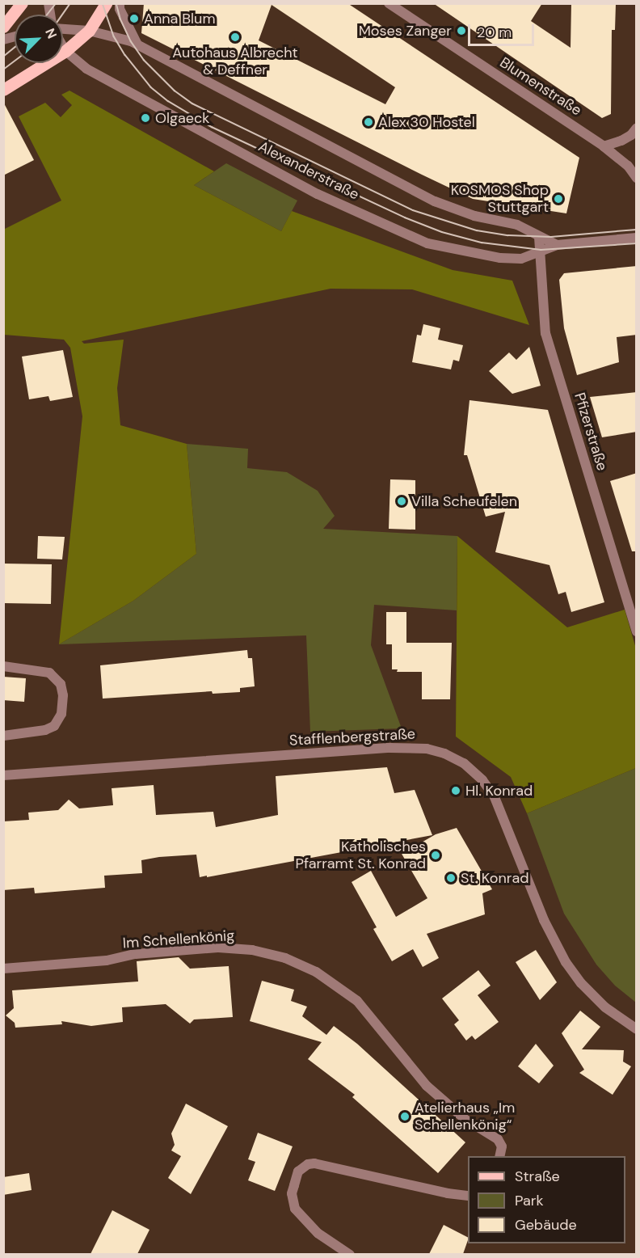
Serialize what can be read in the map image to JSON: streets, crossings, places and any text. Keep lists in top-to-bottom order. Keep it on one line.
{"streets":{"street":["Blumenstraße","Alexanderstraße","Pfizerstraße","Stafflenbergstraße","Im Schellenkönig"]},"crossings":[["Alexanderstraße","Pfizerstraße"]],"places":["Anna Blum","Moses Zanger","Autohaus Albrecht & Deffner","Olgaeck","Alex 30 Hostel","KOSMOS Shop Stuttgart","Villa Scheufelen","Hl. Konrad","Katholisches Pfarramt St. Konrad","St. Konrad","Atelierhaus „Im Schellenkönig“"],"legend":["Straße","Park","Gebäude"],"scale_bar":"20 m","north":"top right"}
